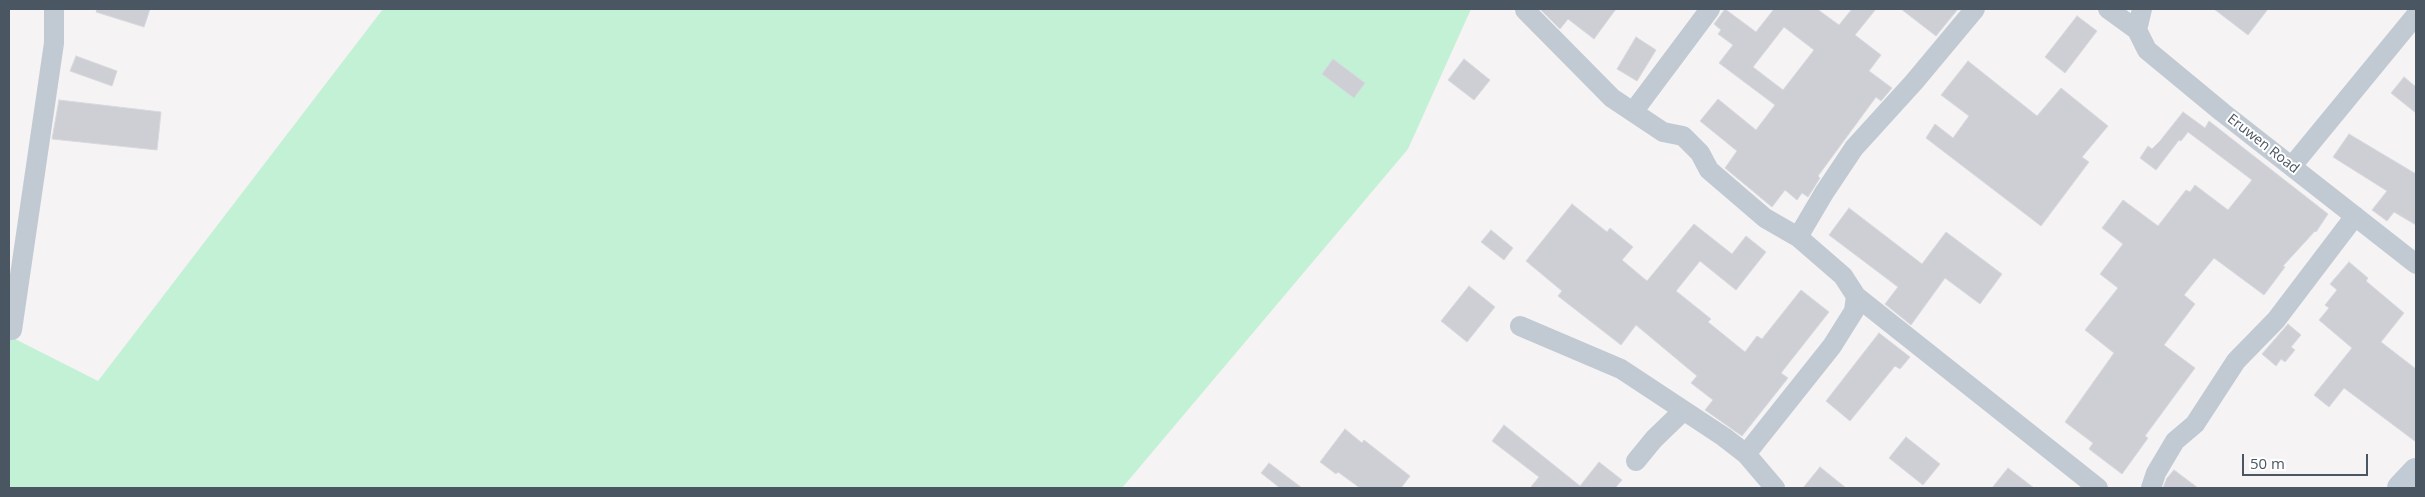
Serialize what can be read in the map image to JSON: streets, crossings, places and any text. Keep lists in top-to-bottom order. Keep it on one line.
{"streets":{"street":["Eruwen Road"]},"scale_bar":"50 m"}
